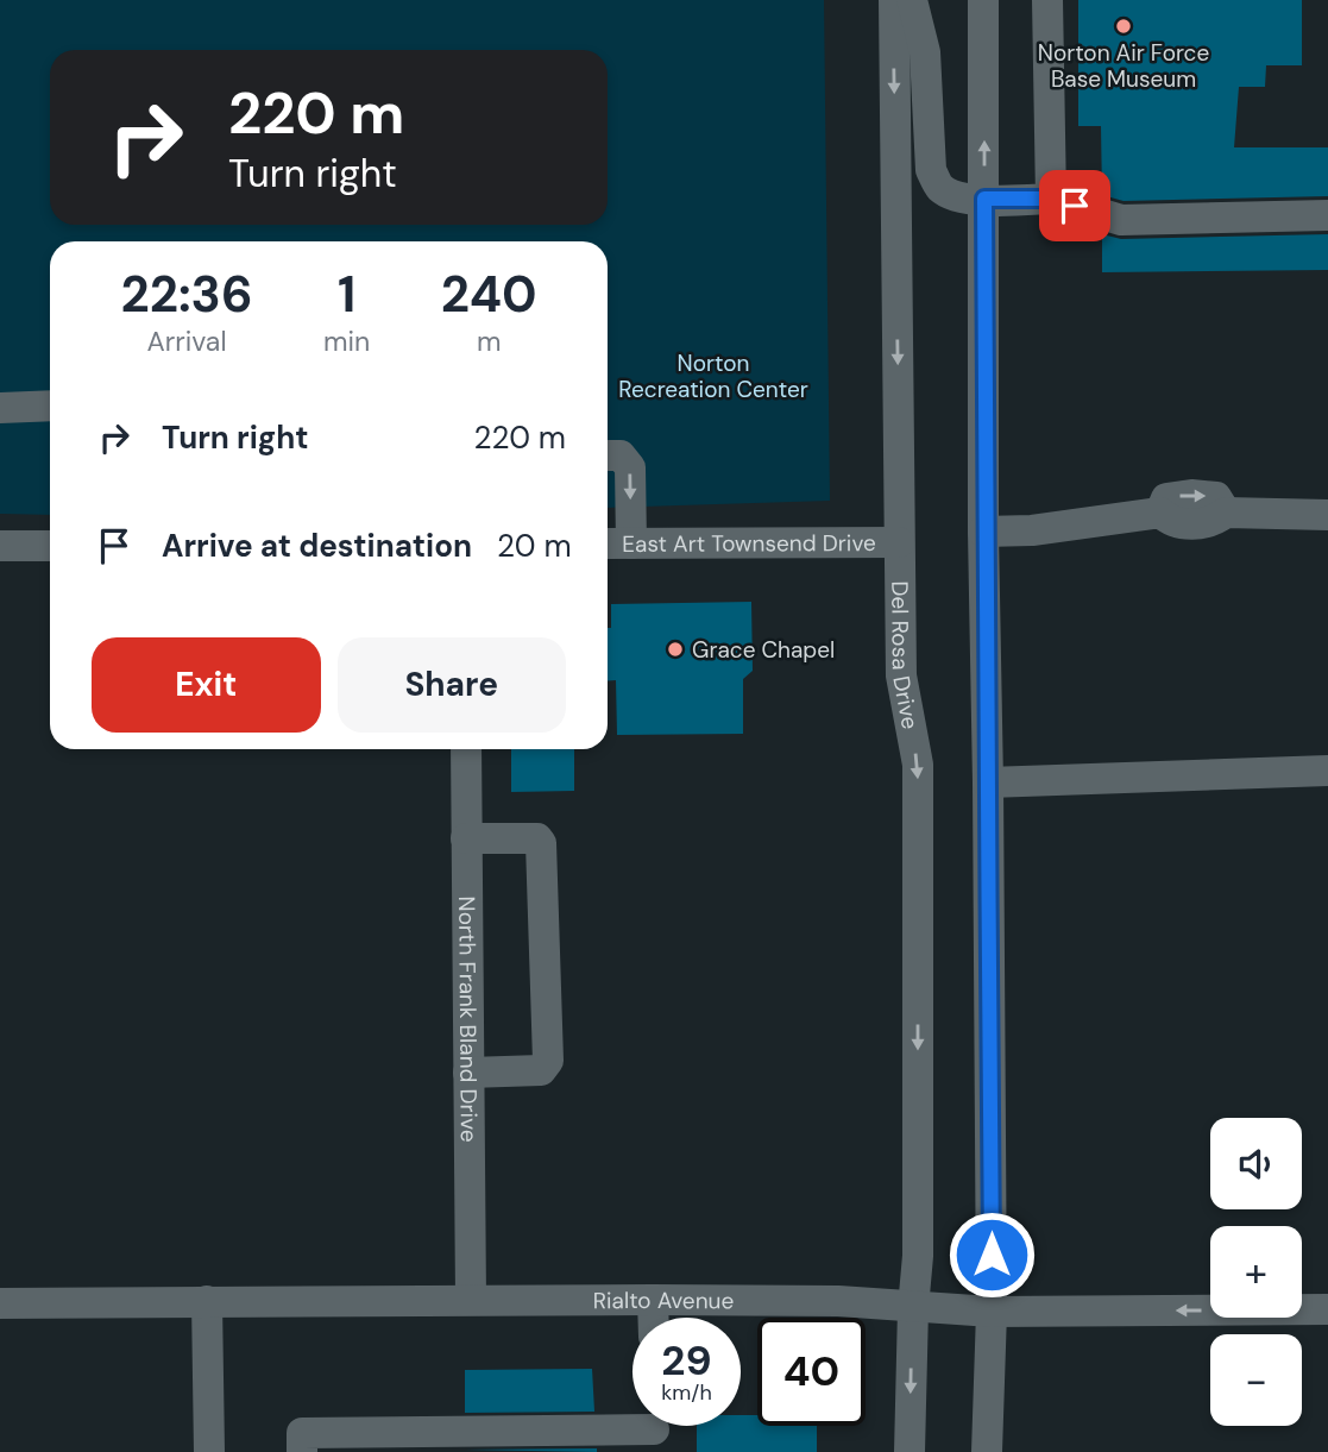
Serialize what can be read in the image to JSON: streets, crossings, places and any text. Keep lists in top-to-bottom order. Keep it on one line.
{"streets":{"street":["East Art Townsend Drive","Del Rosa Drive","North Frank Bland Drive","Rialto Avenue"]},"crossings":[["East Art Townsend Drive","Del Rosa Drive"],["Del Rosa Drive","Rialto Avenue"],["North Frank Bland Drive","Rialto Avenue"]],"parks":["Norton Recreation Center"],"places":["Norton Air Force Base Museum","Grace Chapel"],"page":{"turn":["220 m","Turn right"],"eta":["22:36","Arrival","1","min","240","m"],"list":[{"name":"Turn right","value":"220 m"},{"name":"Arrive at destination","value":"20 m"}],"buttons":["Exit","Share"],"map_buttons":["+","−"],"speed":"29 km/h","limit":"40"}}
